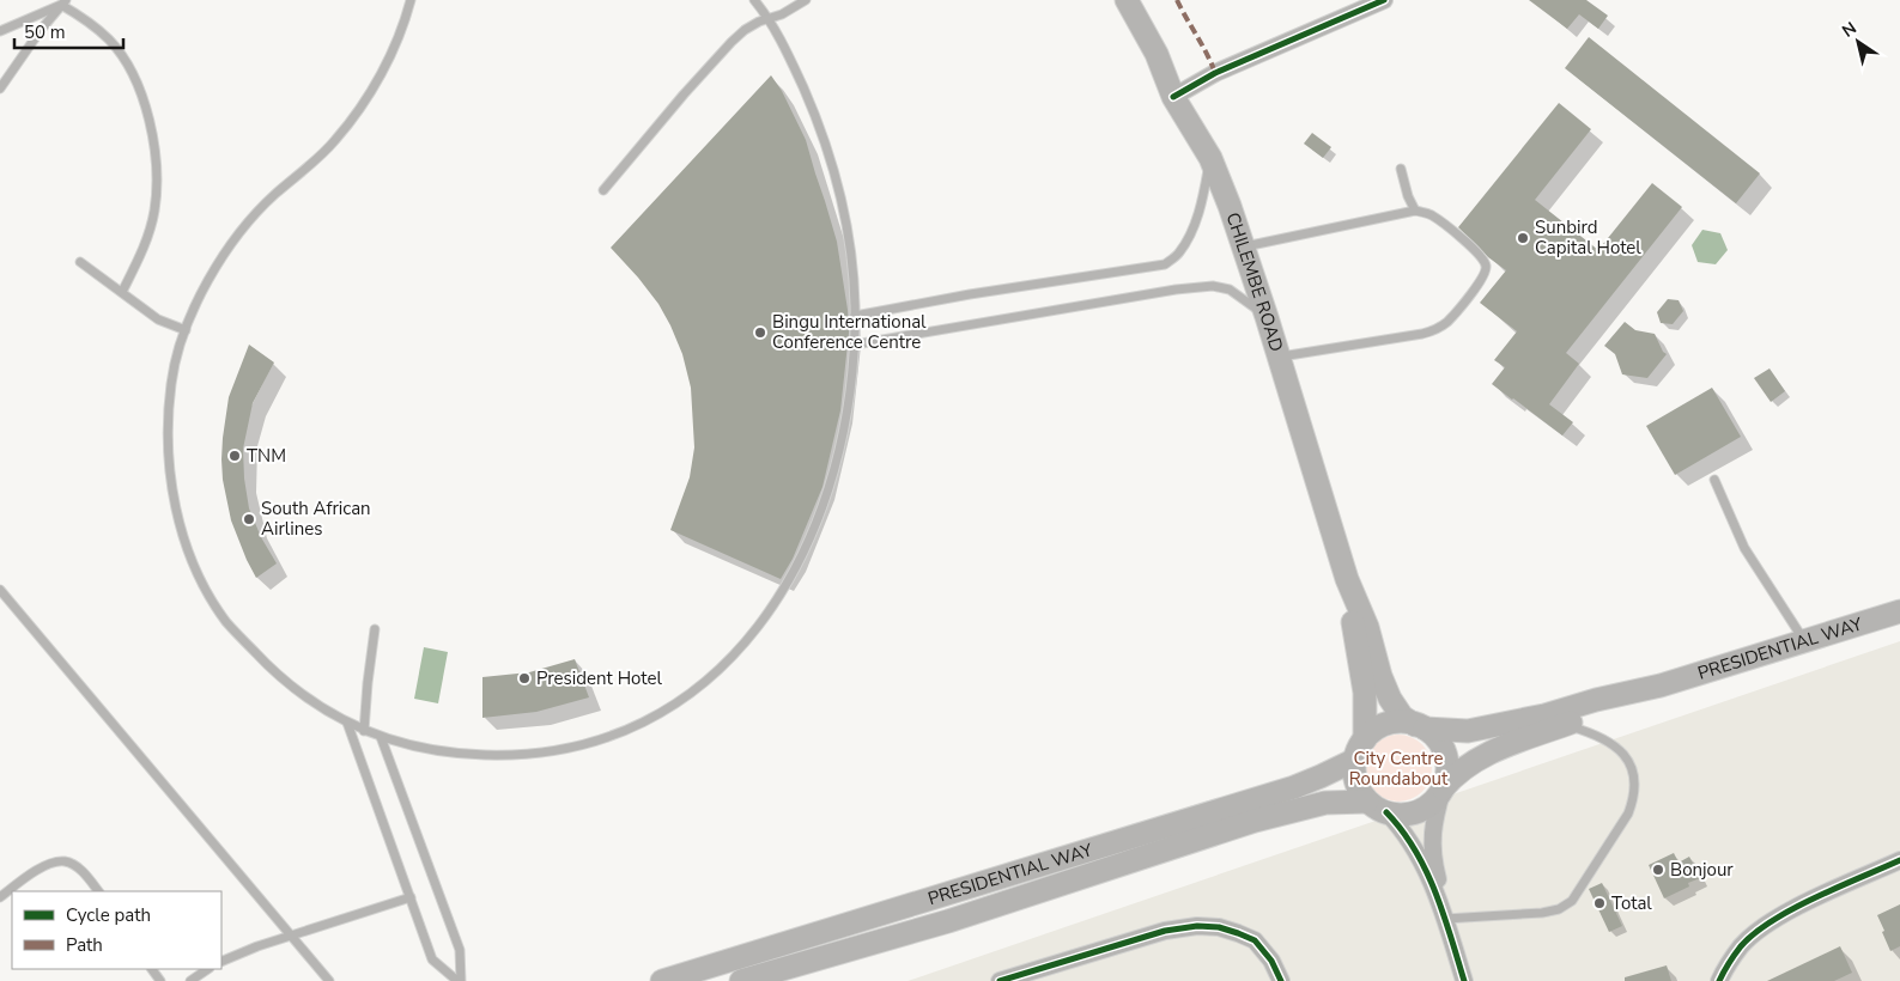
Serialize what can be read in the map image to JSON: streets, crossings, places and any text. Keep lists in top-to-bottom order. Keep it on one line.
{"streets":{"main road":["CHILEMBE ROAD","PRESIDENTIAL WAY"]},"parks":["City Centre Roundabout"],"places":["Sunbird Capital Hotel","Bingu International Conference Centre","TNM","South African Airlines","President Hotel","Bonjour","Total"],"legend":["Cycle path","Path"],"scale_bar":"50 m","north":"top left"}
